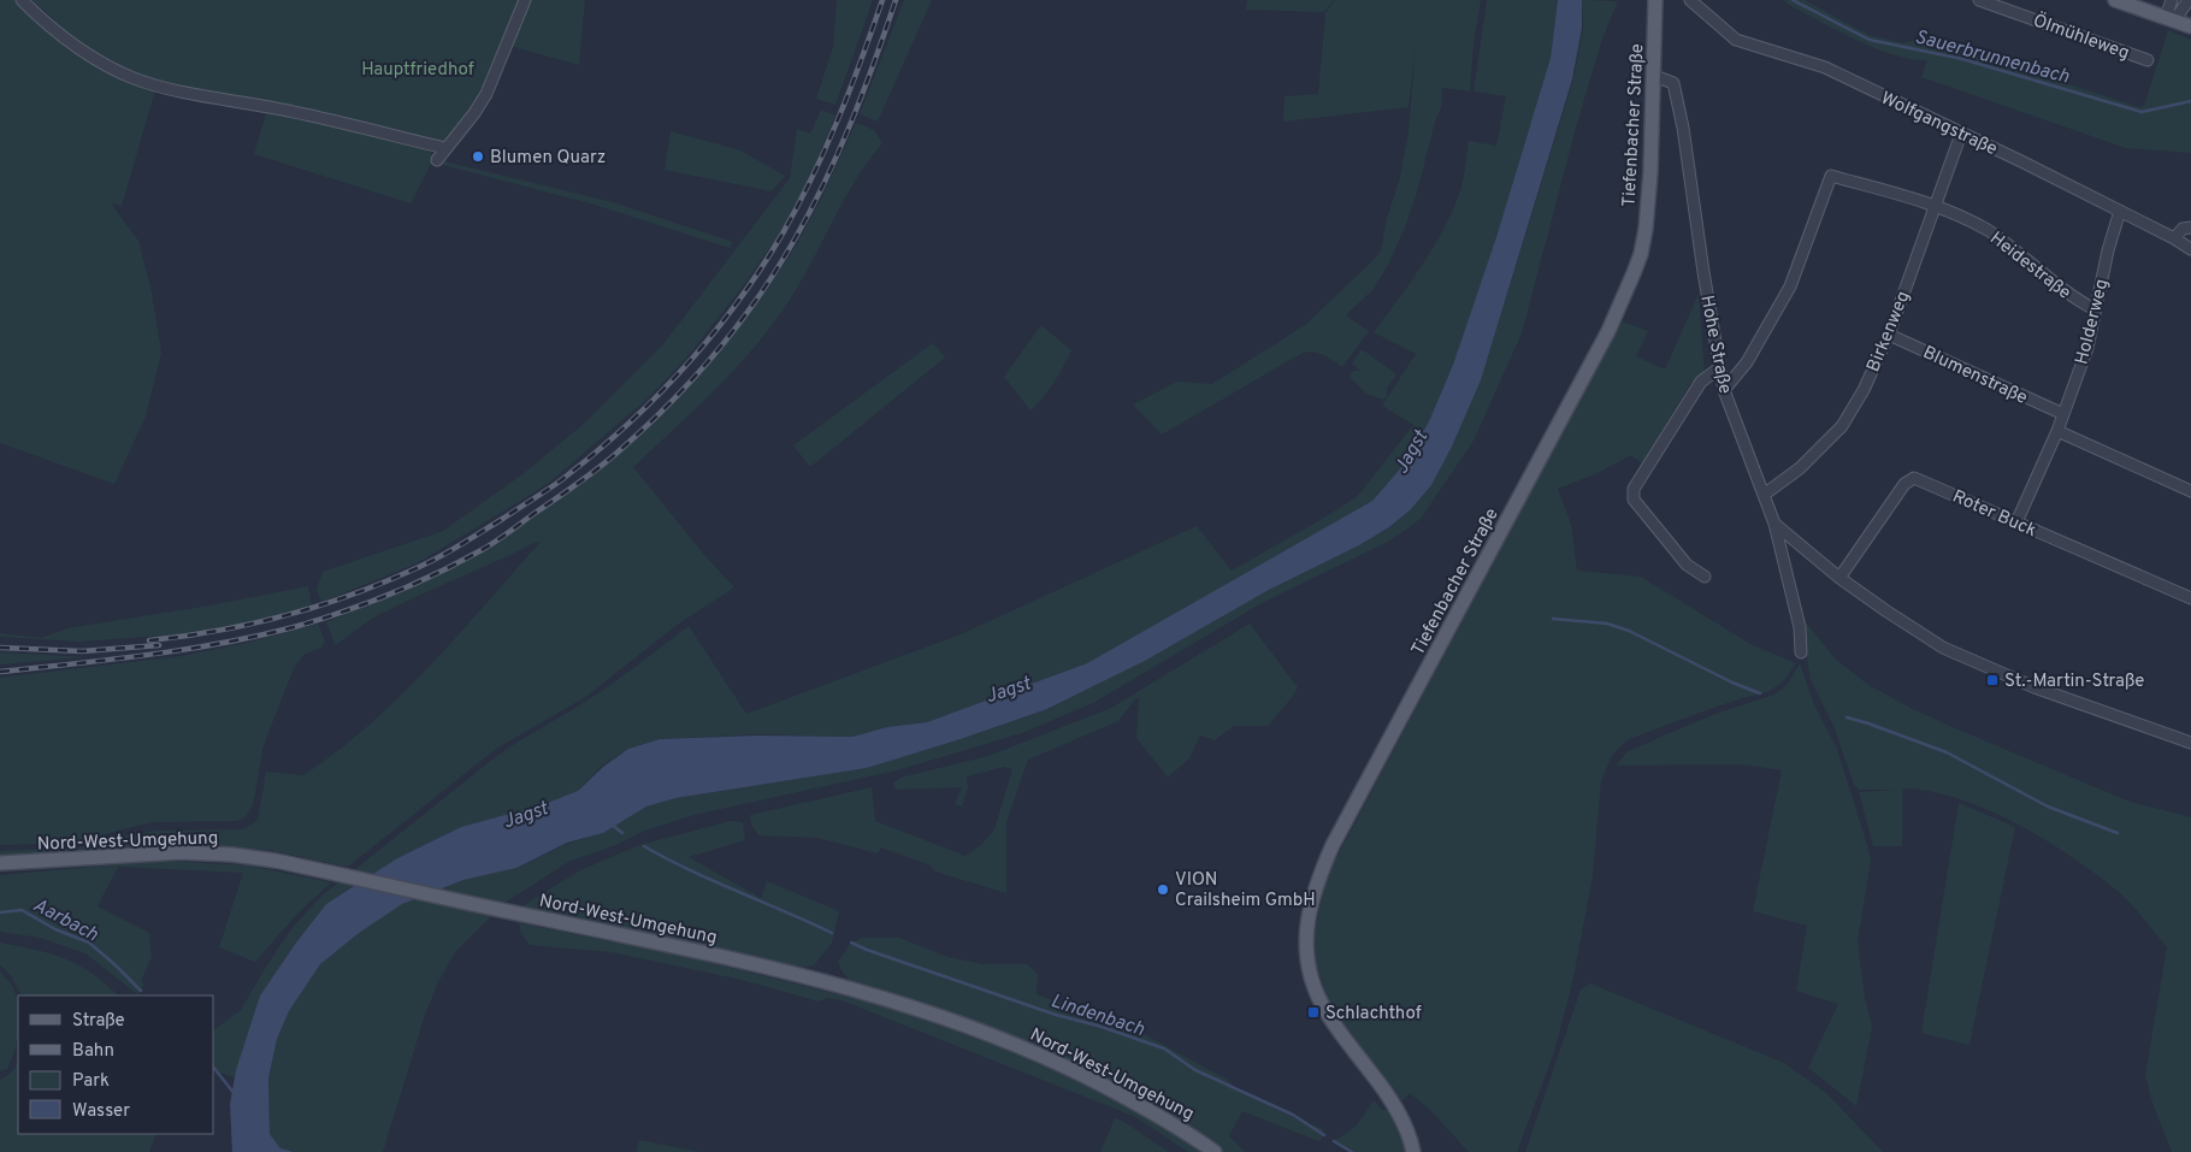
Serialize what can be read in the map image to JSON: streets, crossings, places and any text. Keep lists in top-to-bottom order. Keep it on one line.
{"streets":{"main road":["Tiefenbacher Straße","Nord-West-Umgehung"],"street":["Ölmühleweg","Wolfgangstraße","Heidestraße","Holderweg","Birkenweg","Hohe Straße","Blumenstraße","Roter Buck"]},"crossings":[["Wolfgangstraße","Holderweg"],["Wolfgangstraße","Birkenweg"],["Tiefenbacher Straße","Hohe Straße"],["Heidestraße","Holderweg"],["Heidestraße","Birkenweg"],["Heidestraße","Hohe Straße"],["Holderweg","Blumenstraße"],["Holderweg","Roter Buck"],["Birkenweg","Hohe Straße"],["Birkenweg","Blumenstraße"]],"water":["Sauerbrunnenbach","Jagst","Aarbach","Lindenbach"],"parks":["Hauptfriedhof"],"places":{"other":["Blumen Quarz","VION Crailsheim GmbH"],"transit":["St.-Martin-Straße","Schlachthof"]},"legend":["Straße","Bahn","Park","Wasser"]}
